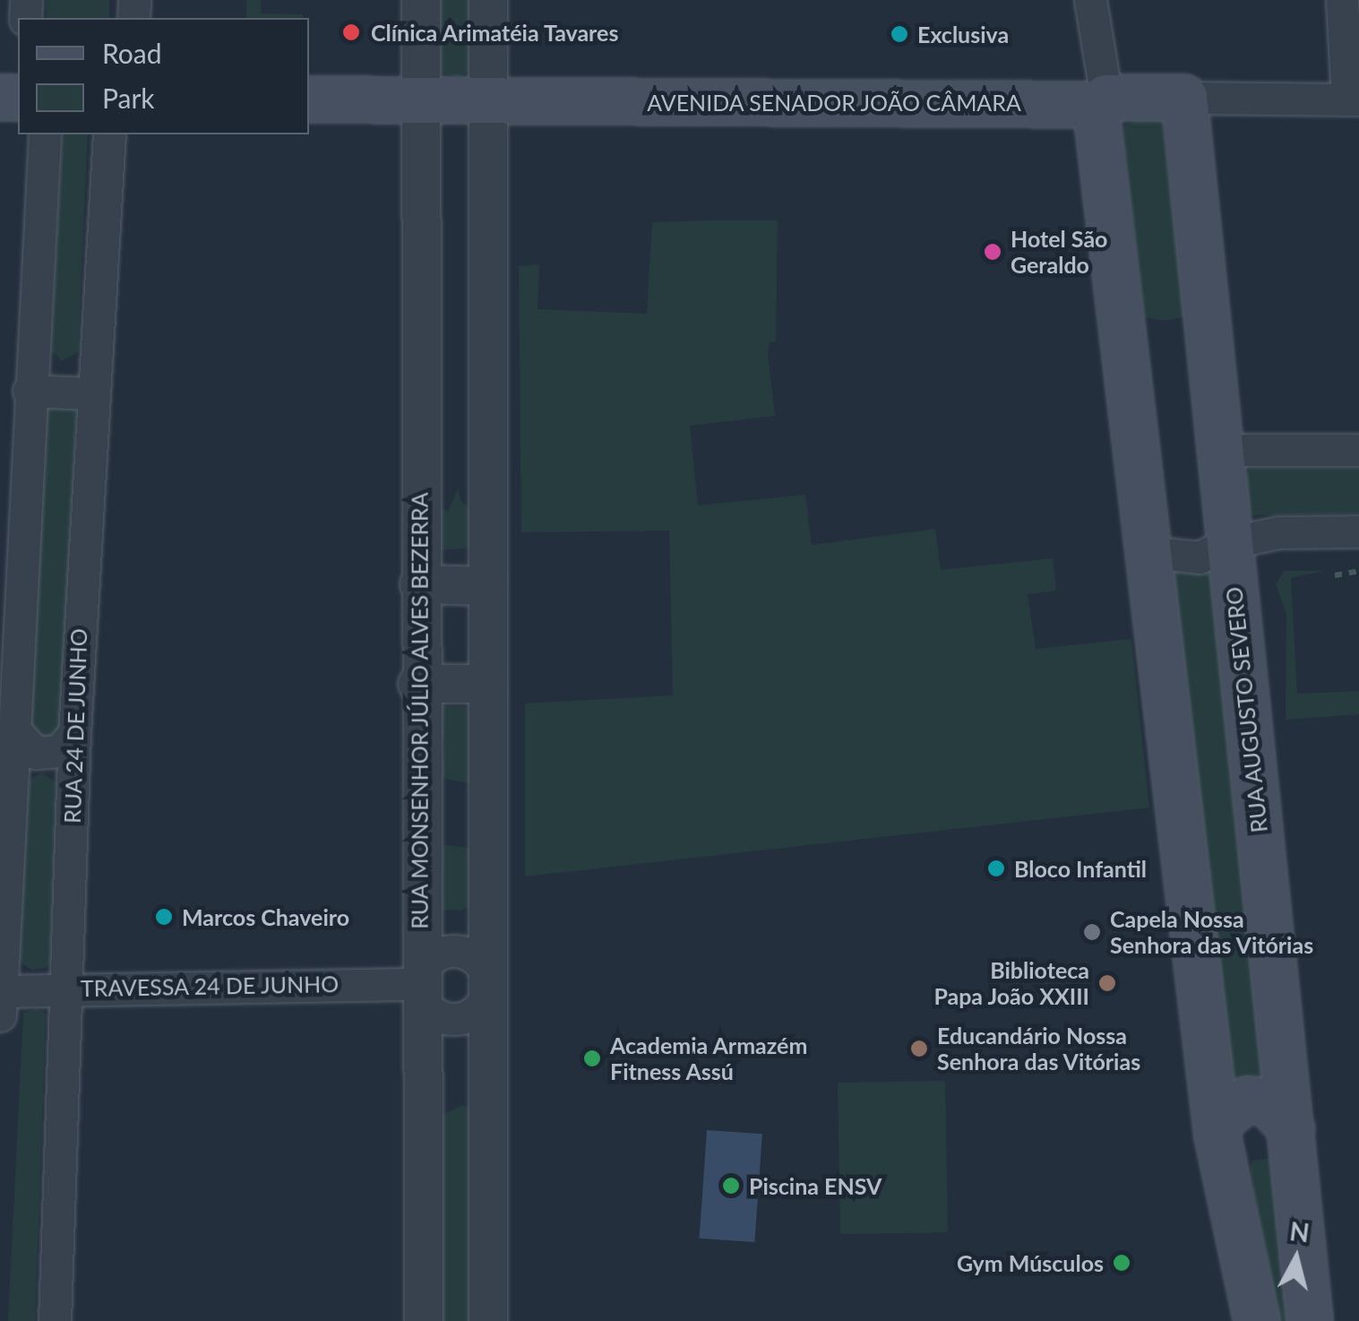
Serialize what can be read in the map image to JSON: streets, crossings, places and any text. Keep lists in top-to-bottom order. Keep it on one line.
{"streets":{"main road":["AVENIDA SENADOR JOÃO CÂMARA","RUA AUGUSTO SEVERO"],"street":["RUA MONSENHOR JÚLIO ALVES BEZERRA","RUA 24 DE JUNHO","TRAVESSA 24 DE JUNHO"]},"crossings":[["AVENIDA SENADOR JOÃO CÂMARA","RUA AUGUSTO SEVERO"],["AVENIDA SENADOR JOÃO CÂMARA","RUA MONSENHOR JÚLIO ALVES BEZERRA"],["RUA MONSENHOR JÚLIO ALVES BEZERRA","TRAVESSA 24 DE JUNHO"],["RUA 24 DE JUNHO","TRAVESSA 24 DE JUNHO"]],"places":["Clínica Arimatéia Tavares","Exclusiva","Hotel São Geraldo","Bloco Infantil","Marcos Chaveiro","Capela Nossa Senhora das Vitórias","Biblioteca Papa João XXIII","Educandário Nossa Senhora das Vitórias","Academia Armazém Fitness Assú","Piscina ENSV","Gym Músculos"],"legend":["Road","Park"],"north":"top"}
